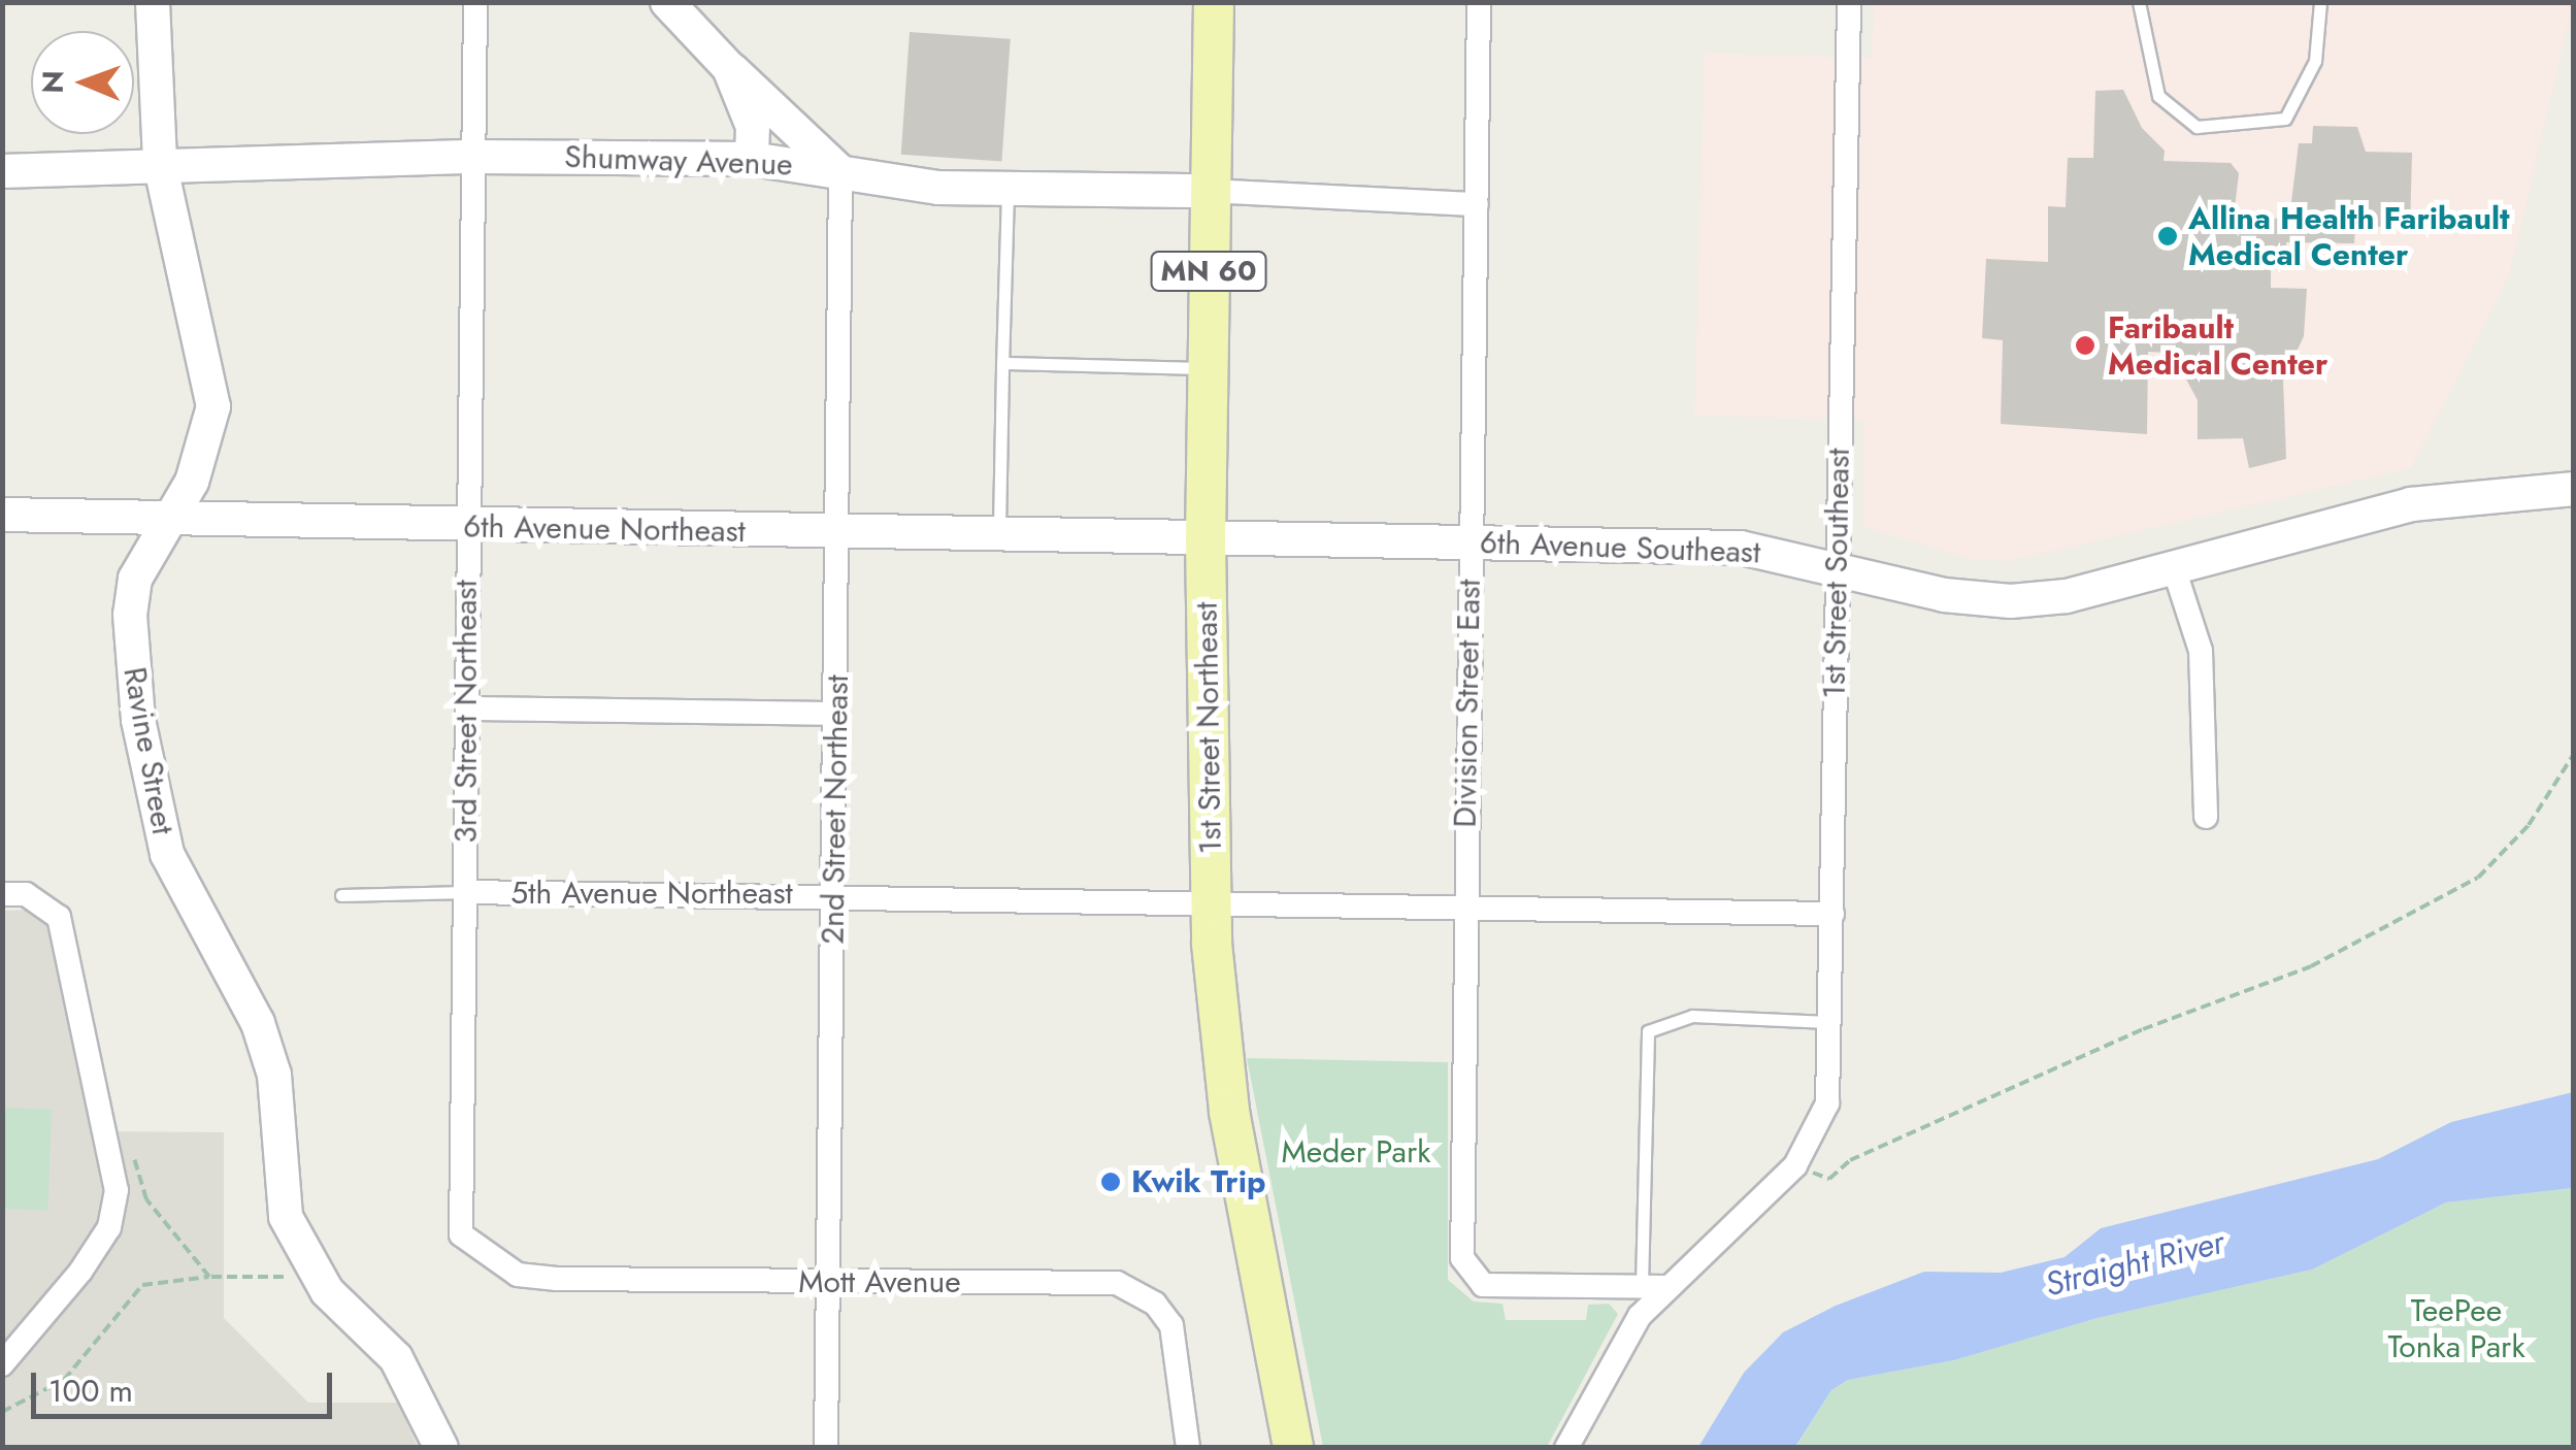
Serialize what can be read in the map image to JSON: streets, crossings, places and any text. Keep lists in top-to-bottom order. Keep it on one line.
{"streets":{"main road":["MN 60","1st Street Northeast"],"street":["Shumway Avenue","6th Avenue Northeast","6th Avenue Southeast","1st Street Southeast","Division Street East","3rd Street Northeast","Ravine Street","2nd Street Northeast","5th Avenue Northeast","Mott Avenue"]},"crossings":[["Shumway Avenue","Division Street East"],["Shumway Avenue","3rd Street Northeast"],["Shumway Avenue","1st Street Northeast"],["Shumway Avenue","Ravine Street"],["Shumway Avenue","2nd Street Northeast"],["6th Avenue Northeast","6th Avenue Southeast"],["6th Avenue Northeast","3rd Street Northeast"],["6th Avenue Northeast","1st Street Northeast"],["6th Avenue Northeast","Ravine Street"],["6th Avenue Northeast","2nd Street Northeast"],["6th Avenue Southeast","1st Street Southeast"],["6th Avenue Southeast","Division Street East"],["6th Avenue Southeast","1st Street Northeast"],["1st Street Southeast","5th Avenue Northeast"],["Division Street East","5th Avenue Northeast"],["3rd Street Northeast","5th Avenue Northeast"],["3rd Street Northeast","Mott Avenue"],["1st Street Northeast","5th Avenue Northeast"],["2nd Street Northeast","5th Avenue Northeast"],["2nd Street Northeast","Mott Avenue"]],"water":["Straight River"],"parks":["Meder Park","TeePee Tonka Park"],"places":["Allina Health Faribault Medical Center","Faribault Medical Center","Kwik Trip"],"scale_bar":"100 m","north":"left"}
